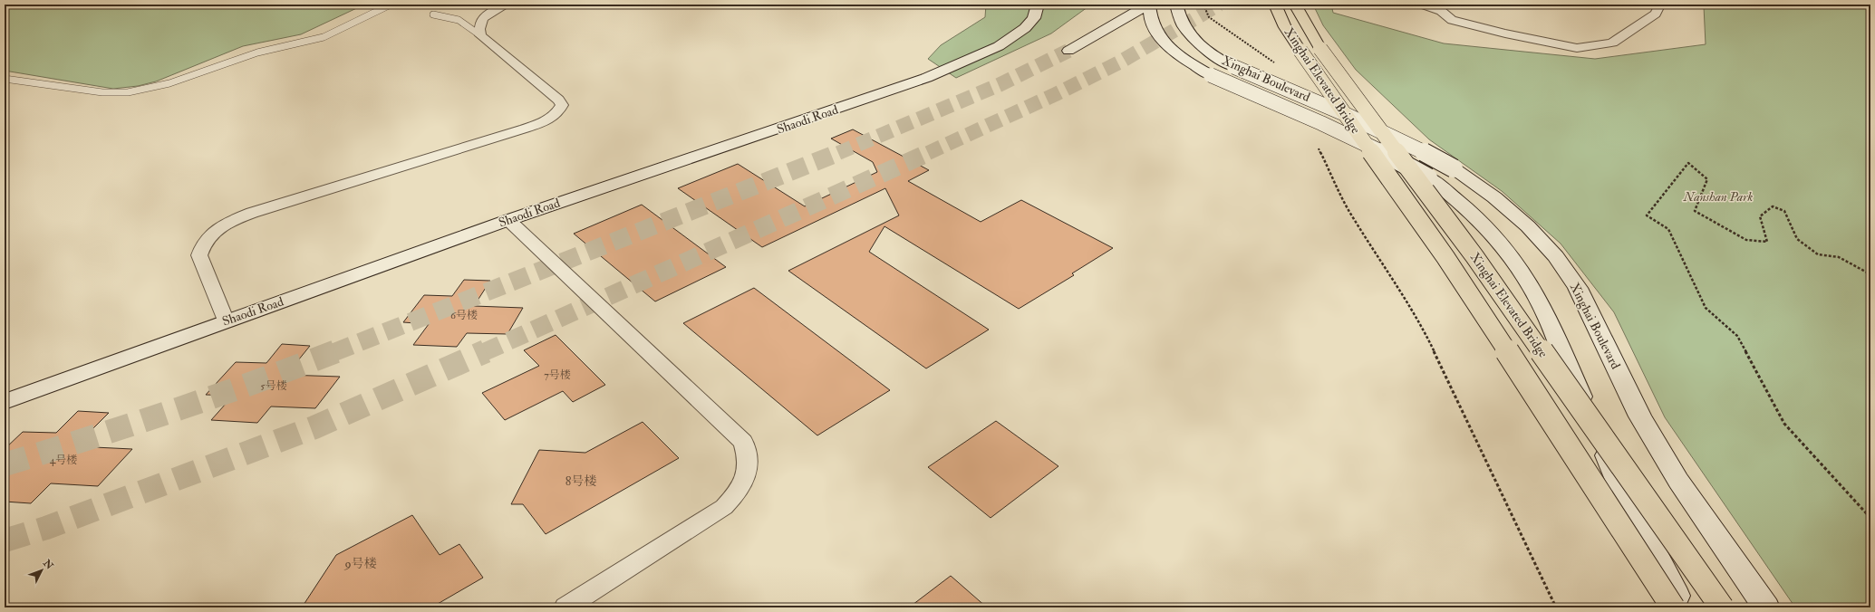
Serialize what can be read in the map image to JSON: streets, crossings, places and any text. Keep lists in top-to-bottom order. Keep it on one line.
{"streets":{"main road":["Xinghai Elevated Bridge"],"street":["Xinghai Boulevard","Shaodi Road"]},"parks":["Nanshan Park"],"house_numbers":["6号楼","7号楼","5号楼","4号楼","8号楼","9号楼"],"north":"top right"}
